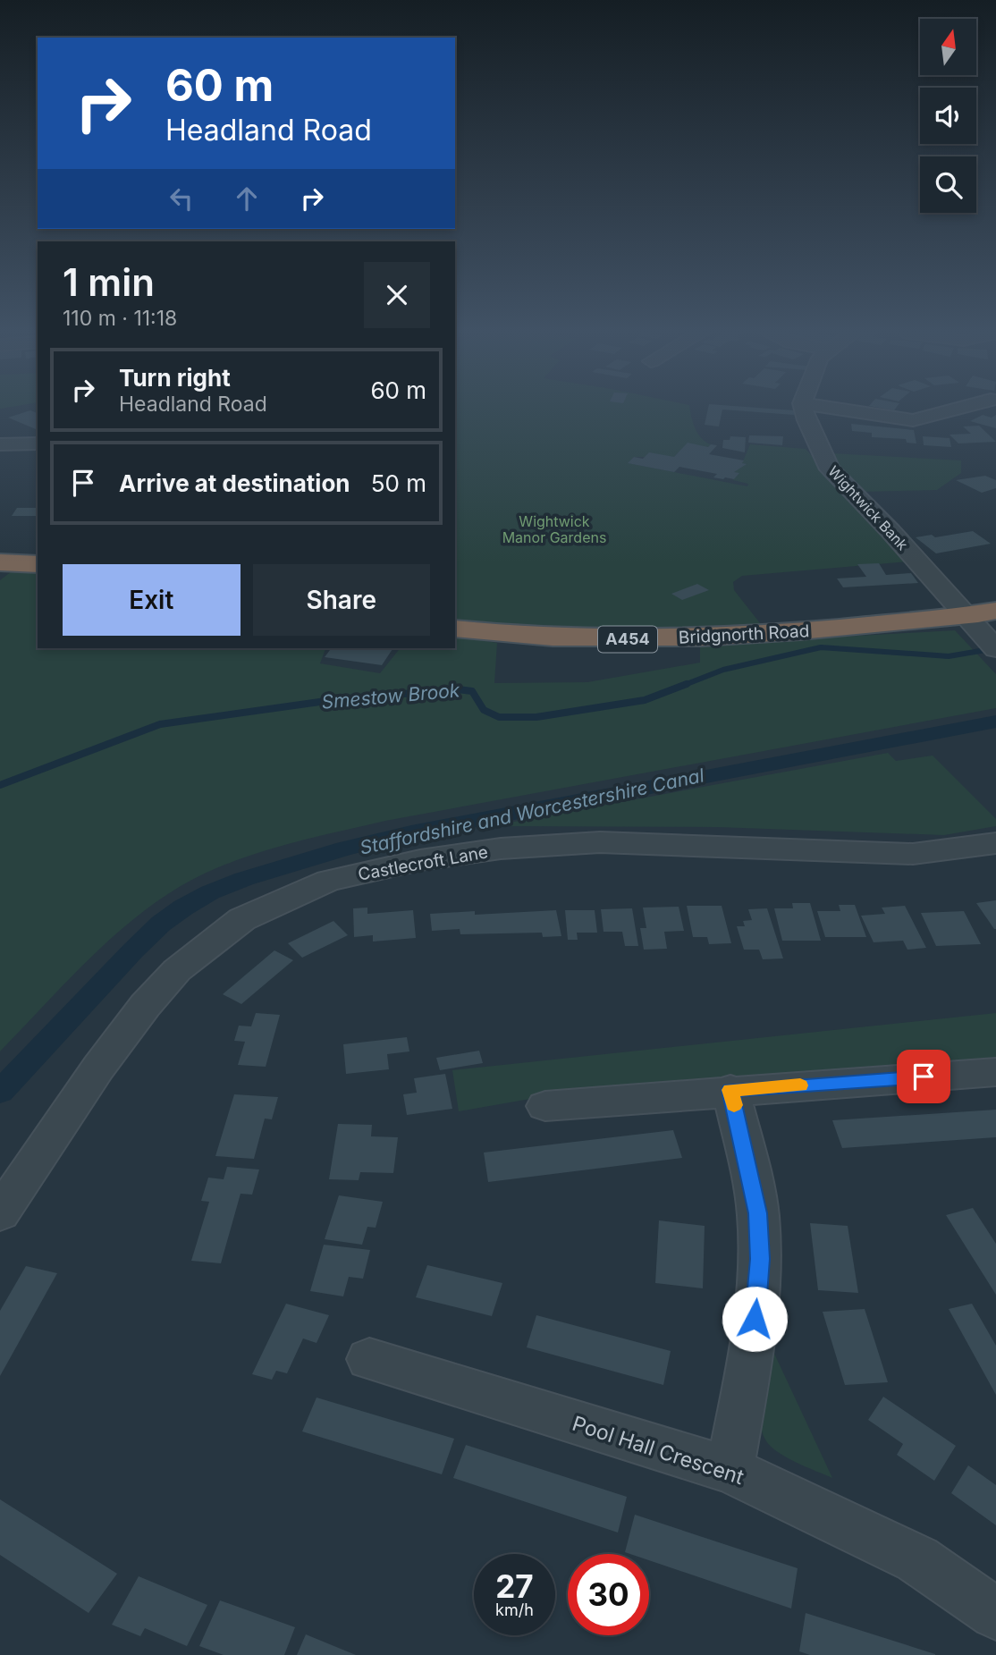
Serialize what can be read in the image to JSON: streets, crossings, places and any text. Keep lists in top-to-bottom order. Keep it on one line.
{"streets":{"highway":["Bridgnorth Road","A454"],"street":["Wightwick Bank","Castlecroft Lane","Pool Hall Crescent"]},"crossings":[["Wightwick Bank","Bridgnorth Road"]],"water":["Smestow Brook","Staffordshire and Worcestershire Canal"],"parks":["Wightwick Manor Gardens"],"north":"top","page":{"turn":["60 m","Headland Road"],"heading":["1 min","110 m · 11:18"],"list":[{"name":"Turn right","note":"Headland Road","value":"60 m"},{"name":"Arrive at destination","value":"50 m"}],"buttons":["Exit","Share"],"speed":"27 km/h","limit":"30"}}
